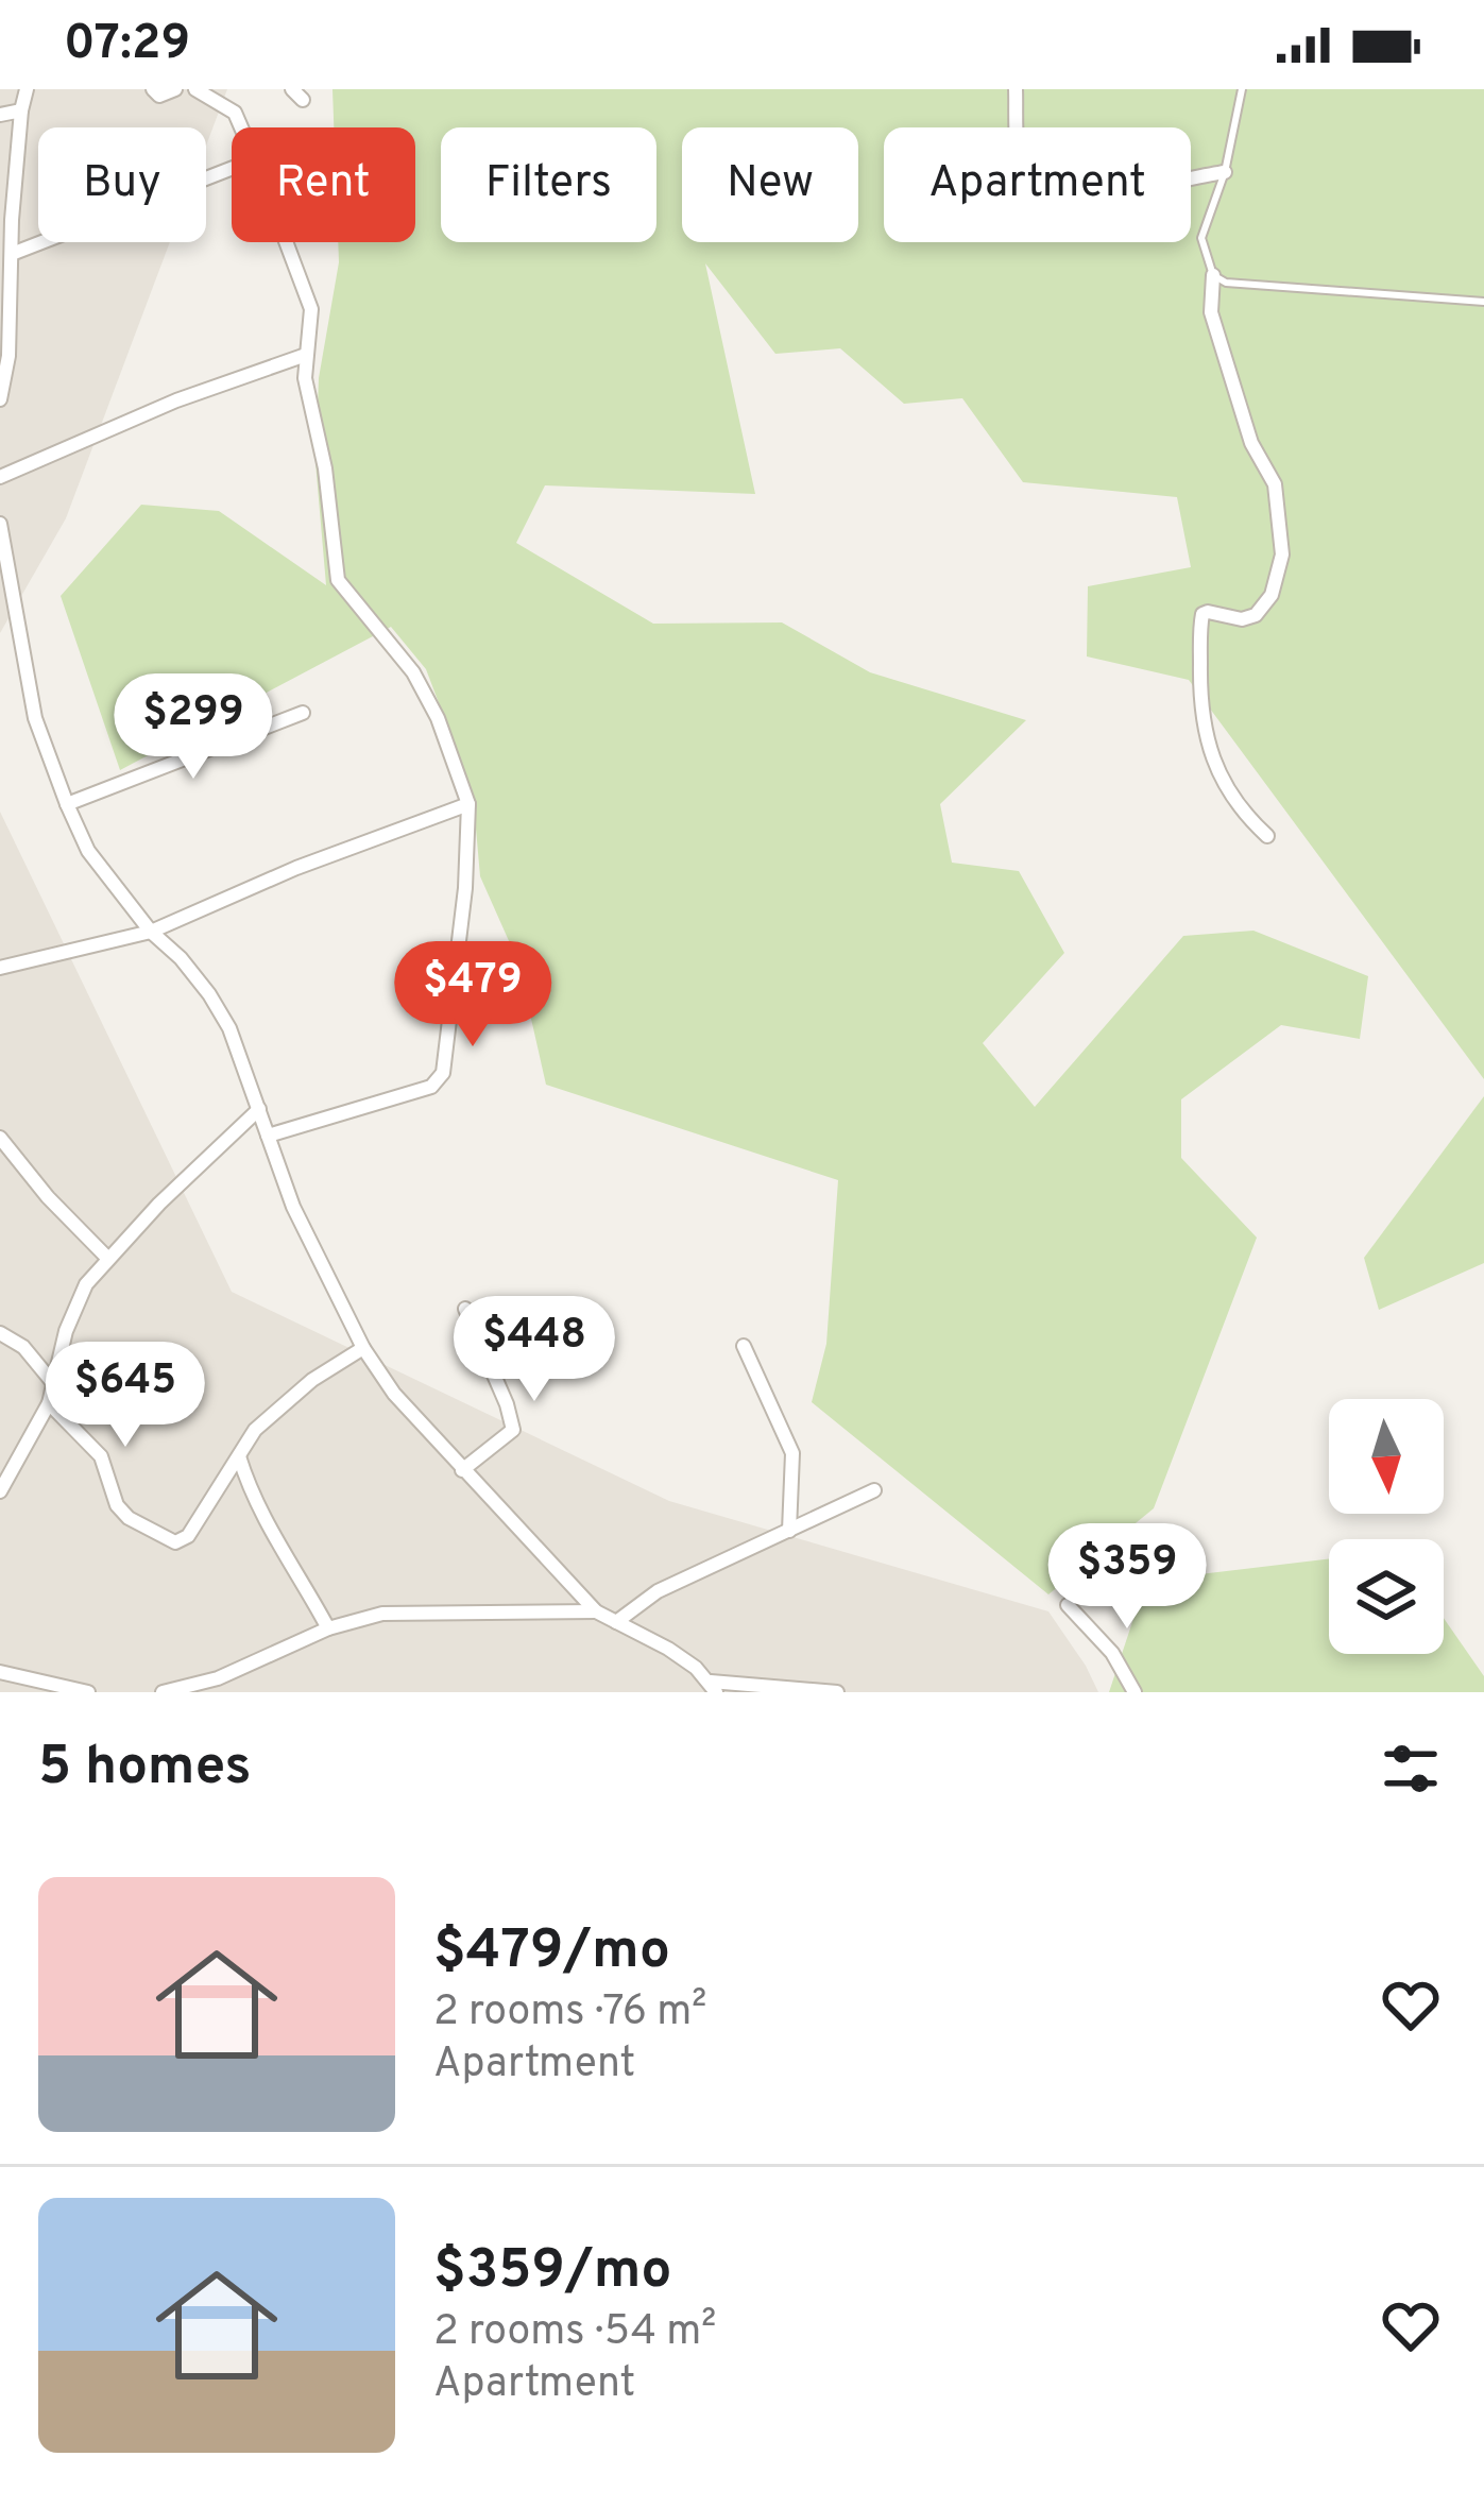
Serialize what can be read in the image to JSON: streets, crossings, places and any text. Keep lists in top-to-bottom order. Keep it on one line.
{"north":"bottom","page":{"status":"07:29","chip":["Buy","Rent","Filters","New","Apartment"],"price":["$299","$479","$448","$645","$359"],"heading":"5 homes","list":[{"name":"$479/mo","note":"2 rooms · 76 m² · Apartment"},{"name":"$359/mo","note":"2 rooms · 54 m² · Apartment"}]}}
